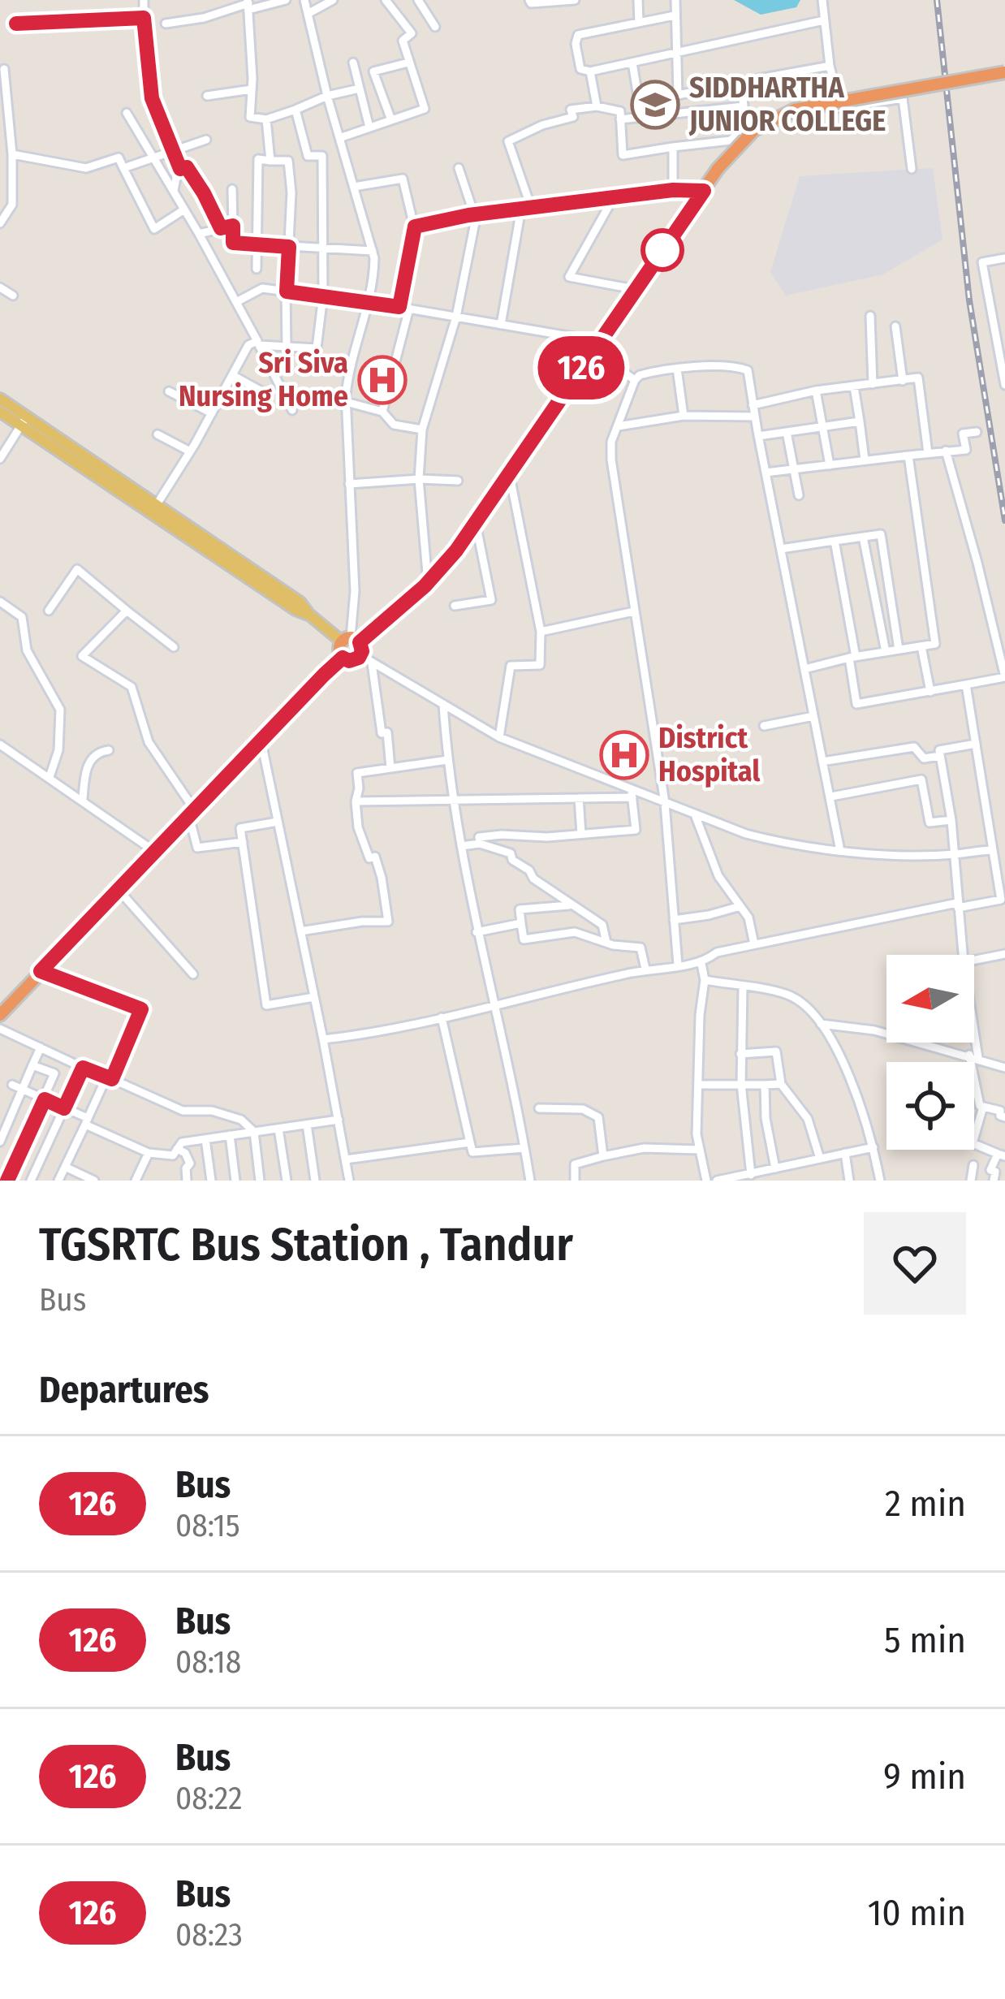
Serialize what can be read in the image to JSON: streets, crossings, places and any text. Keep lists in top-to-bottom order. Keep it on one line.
{"places":{"school or university":["SIDDHARTHA JUNIOR COLLEGE"],"hospital":["Sri Siva Nursing Home","District Hospital"]},"lines":["bus line 126"],"north":"left","page":{"on_map":"126","heading":[["TGSRTC Bus Station , Tandur","Bus"],"Departures"],"list":[{"mark":"126","name":"Bus","note":"08:15","value":"2 min"},{"mark":"126","name":"Bus","note":"08:18","value":"5 min"},{"mark":"126","name":"Bus","note":"08:22","value":"9 min"},{"mark":"126","name":"Bus","note":"08:23","value":"10 min"}]}}
